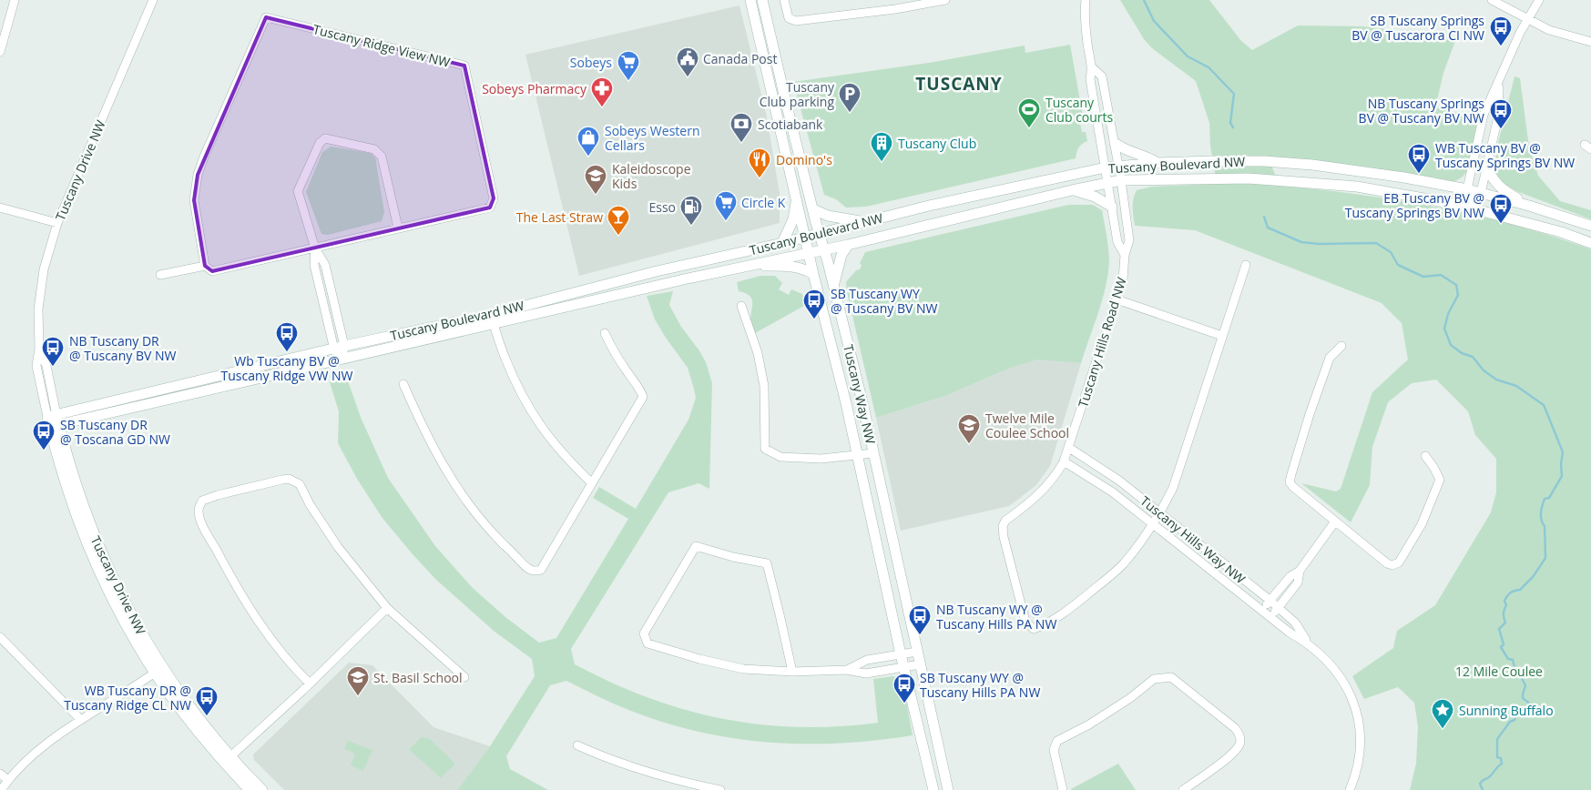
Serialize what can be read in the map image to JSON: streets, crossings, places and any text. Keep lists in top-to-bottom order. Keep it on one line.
{"streets":{"street":["Tuscany Ridge View NW","Tuscany Boulevard NW","Tuscany Drive NW","Tuscany Hills Road NW","Tuscany Way NW","Tuscany Hills Way NW"]},"crossings":[["Tuscany Boulevard NW","Tuscany Drive NW"],["Tuscany Boulevard NW","Tuscany Hills Road NW"],["Tuscany Boulevard NW","Tuscany Way NW"],["Tuscany Hills Road NW","Tuscany Hills Way NW"]],"districts":["TUSCANY"],"parks":["12 Mile Coulee"],"places":{"bus stop":["SB Tuscany Springs BV @ Tuscarora CI NW","NB Tuscany Springs BV @ Tuscany BV NW","WB Tuscany BV @ Tuscany Springs BV NW","EB Tuscany BV @ Tuscany Springs BV NW","SB Tuscany WY @ Tuscany BV NW","Wb Tuscany BV @ Tuscany Ridge VW NW","NB Tuscany DR @ Tuscany BV NW","SB Tuscany DR @ Toscana GD NW","NB Tuscany WY @ Tuscany Hills PA NW","SB Tuscany WY @ Tuscany Hills PA NW","WB Tuscany DR @ Tuscany Ridge CL NW"],"public building":["Canada Post"],"supermarket":["Sobeys","Circle K"],"pharmacy":["Sobeys Pharmacy"],"parking":["Tuscany Club parking"],"sports":["Tuscany Club courts"],"bank":["Scotiabank"],"shop":["Sobeys Western Cellars"],"building":["Tuscany Club"],"restaurant":["Domino's"],"school or university":["Kaleidoscope Kids","Twelve Mile Coulee School","St. Basil School"],"fuel station":["Esso"],"bar":["The Last Straw"],"place":["Sunning Buffalo"]}}
